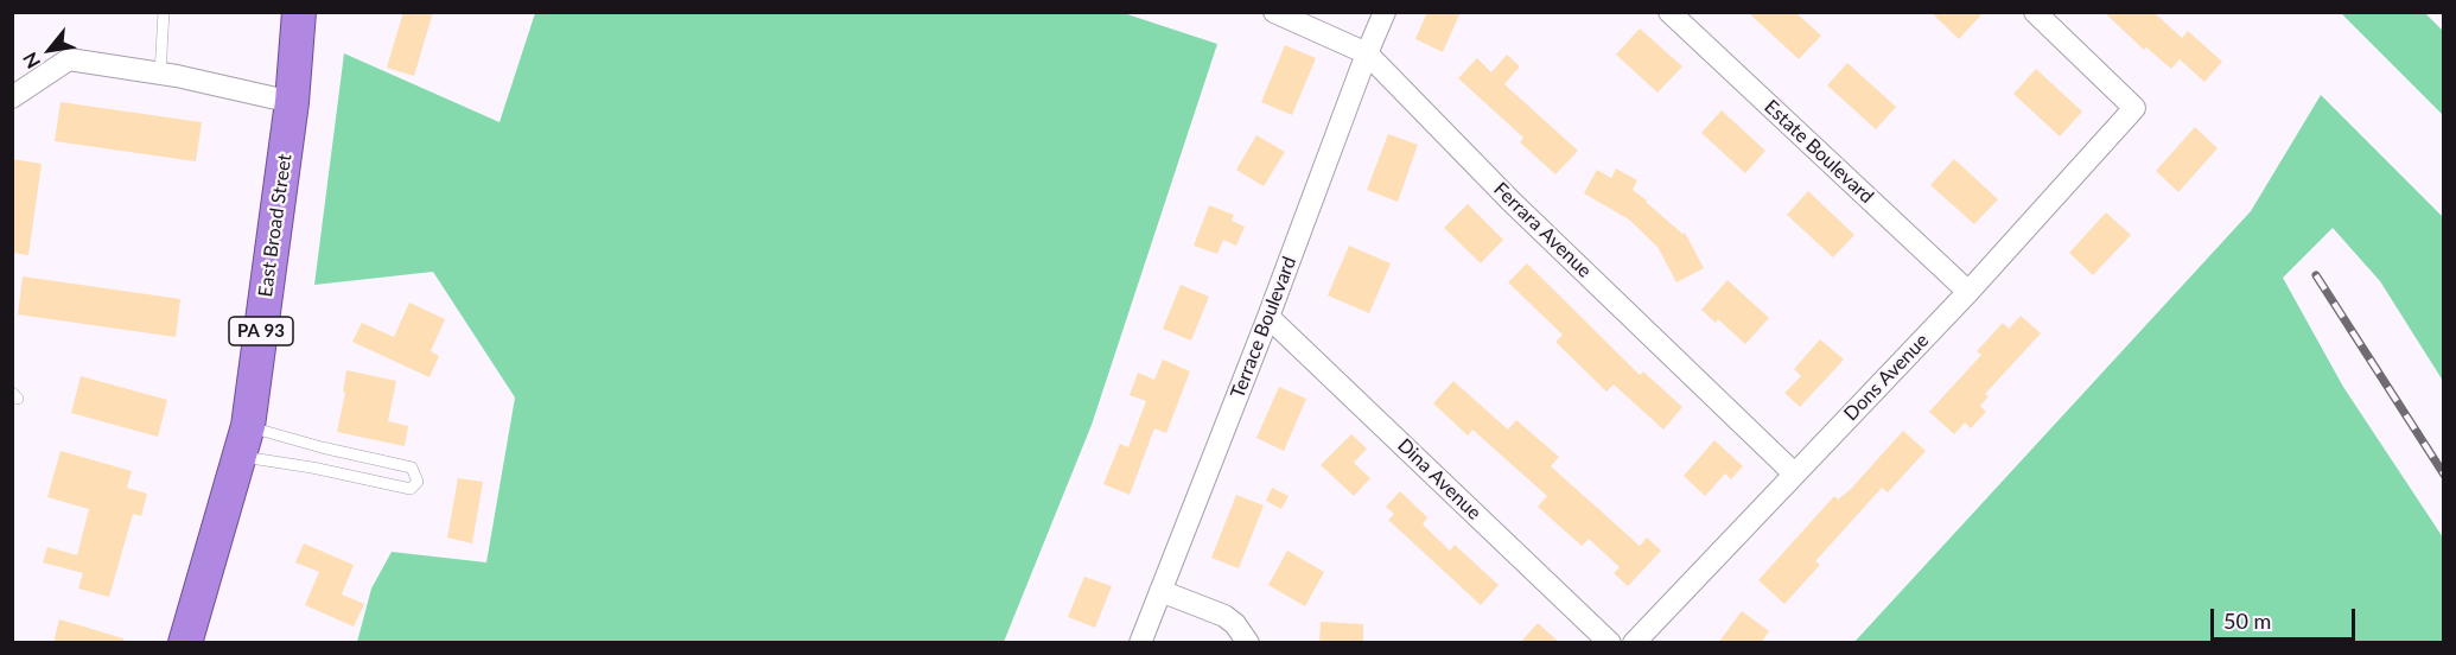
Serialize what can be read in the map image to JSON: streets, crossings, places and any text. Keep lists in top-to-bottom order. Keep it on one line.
{"streets":{"highway":["East Broad Street","PA 93"],"street":["Estate Boulevard","Ferrara Avenue","Terrace Boulevard","Dons Avenue","Dina Avenue"]},"crossings":[["Estate Boulevard","Dons Avenue"],["Ferrara Avenue","Terrace Boulevard"],["Ferrara Avenue","Dons Avenue"],["Terrace Boulevard","Dina Avenue"]],"scale_bar":"50 m","north":"bottom left"}
